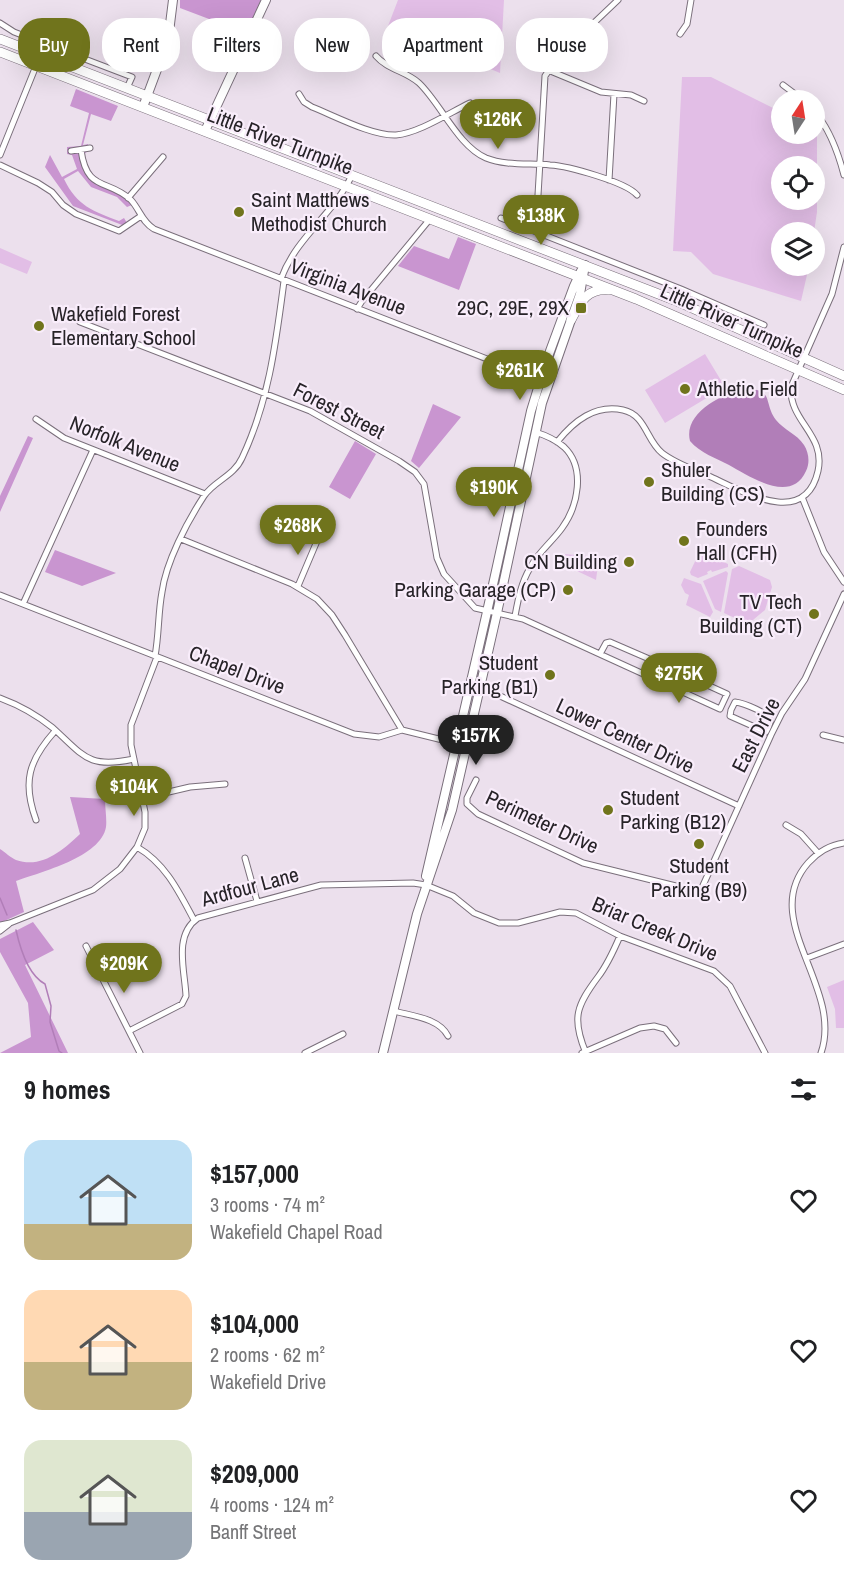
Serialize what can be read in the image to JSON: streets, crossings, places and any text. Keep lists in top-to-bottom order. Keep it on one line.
{"streets":{"main road":["Little River Turnpike"],"street":["Virginia Avenue","Forest Street","Norfolk Avenue","Chapel Drive","East Drive","Lower Center Drive","Perimeter Drive","Ardfour Lane","Briar Creek Drive"]},"crossings":[["East Drive","Lower Center Drive"],["East Drive","Perimeter Drive"],["Ardfour Lane","Briar Creek Drive"]],"places":{"other":["Saint Matthews Methodist Church","Wakefield Forest Elementary School","Athletic Field","Shuler Building (CS)","Founders Hall (CFH)","CN Building","Parking Garage (CP)","TV Tech Building (CT)","Student Parking (B1)","Student Parking (B12)","Student Parking (B9)"],"transit":["29C, 29E, 29X"]},"north":"top","page":{"chip":["Buy","Rent","Filters","New","Apartment","House"],"price":["$126K","$138K","$261K","$190K","$268K","$275K","$157K","$104K","$209K"],"heading":"9 homes","list":[{"name":"$157,000","note":"3 rooms · 74 m² · Wakefield Chapel Road"},{"name":"$104,000","note":"2 rooms · 62 m² · Wakefield Drive"},{"name":"$209,000","note":"4 rooms · 124 m² · Banff Street"}]}}
